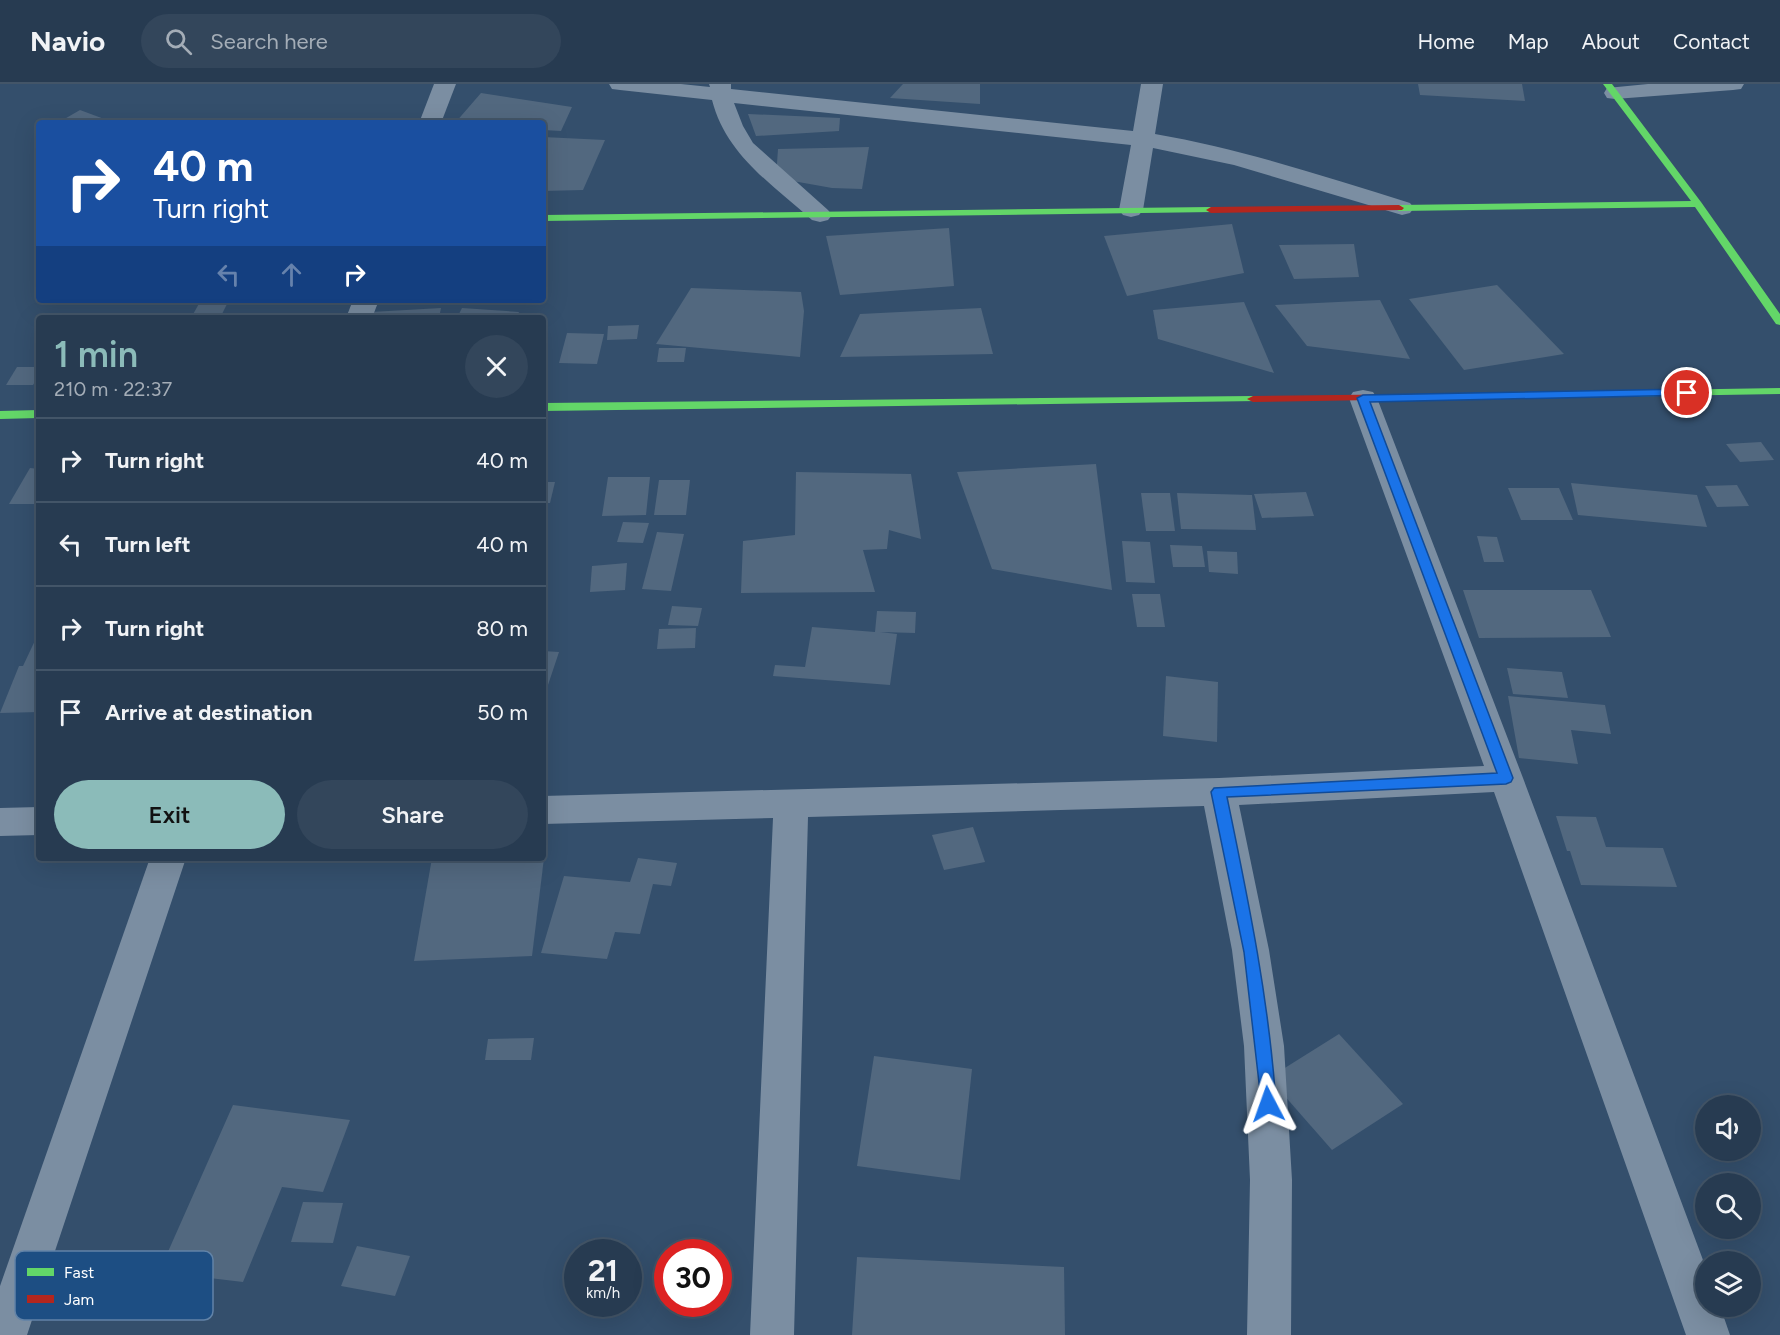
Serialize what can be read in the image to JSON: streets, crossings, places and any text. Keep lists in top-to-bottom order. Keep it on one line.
{"legend":["Fast","Jam"],"page":{"header":"Navio","search":"Search here","nav":["Home","Map","About","Contact"],"turn":["40 m","Turn right"],"heading":["1 min","210 m · 22:37"],"list":[{"name":"Turn right","value":"40 m"},{"name":"Turn left","value":"40 m"},{"name":"Turn right","value":"80 m"},{"name":"Arrive at destination","value":"50 m"}],"buttons":["Exit","Share"],"speed":"21 km/h","limit":"30"}}
